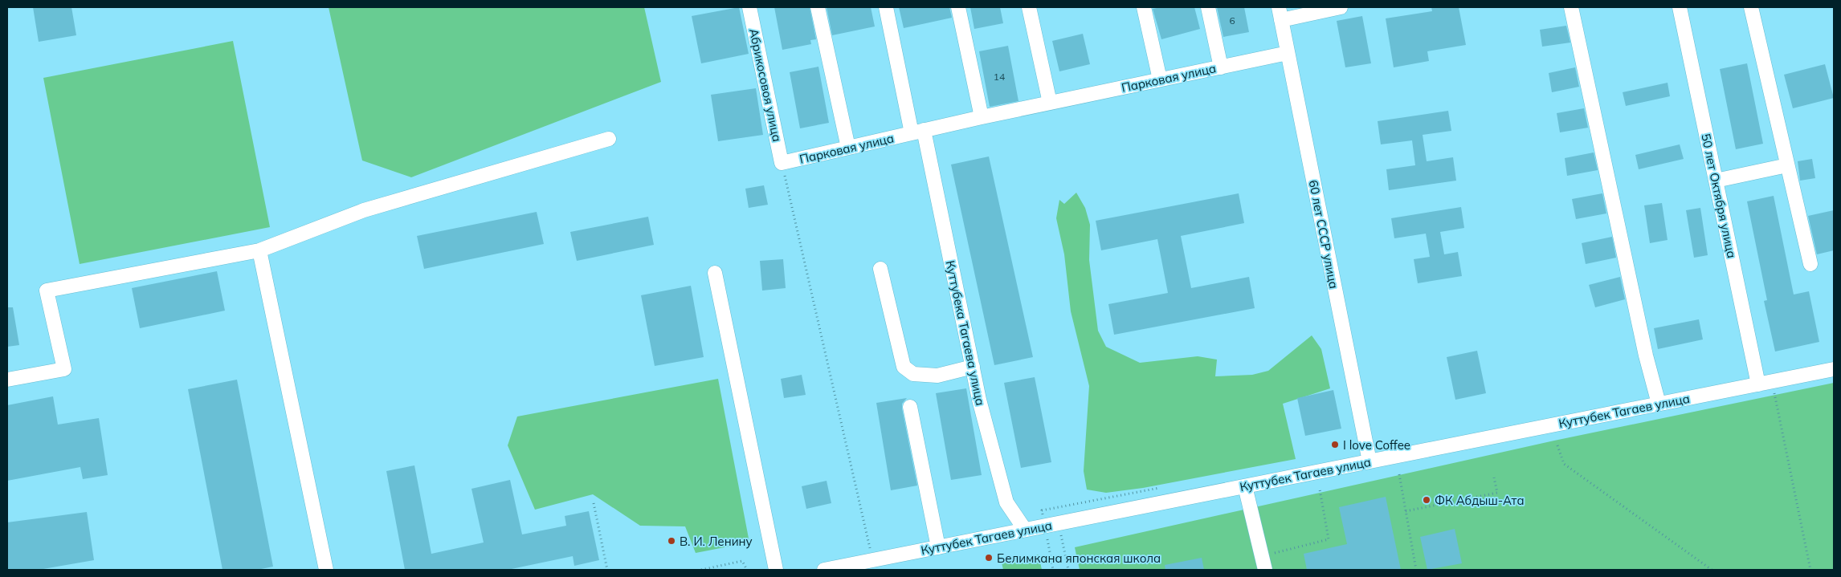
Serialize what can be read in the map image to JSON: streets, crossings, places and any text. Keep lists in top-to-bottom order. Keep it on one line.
{"streets":{"street":["Парковая улица","Абрикосовоя улица","50 лет Октября улица","60 лет СССР улица","Куттубека Тагаева улица","Куттубек Тагаев улица"]},"crossings":[["Парковая улица","Абрикосовоя улица"],["Парковая улица","60 лет СССР улица"],["Парковая улица","Куттубека Тагаева улица"],["50 лет Октября улица","Куттубек Тагаев улица"],["60 лет СССР улица","Куттубек Тагаев улица"],["Куттубека Тагаева улица","Куттубек Тагаев улица"]],"places":["I love Coffee","ФК Абдыш-Ата","В. И. Ленину","Белимкана японская школа"],"house_numbers":["6","14"]}
